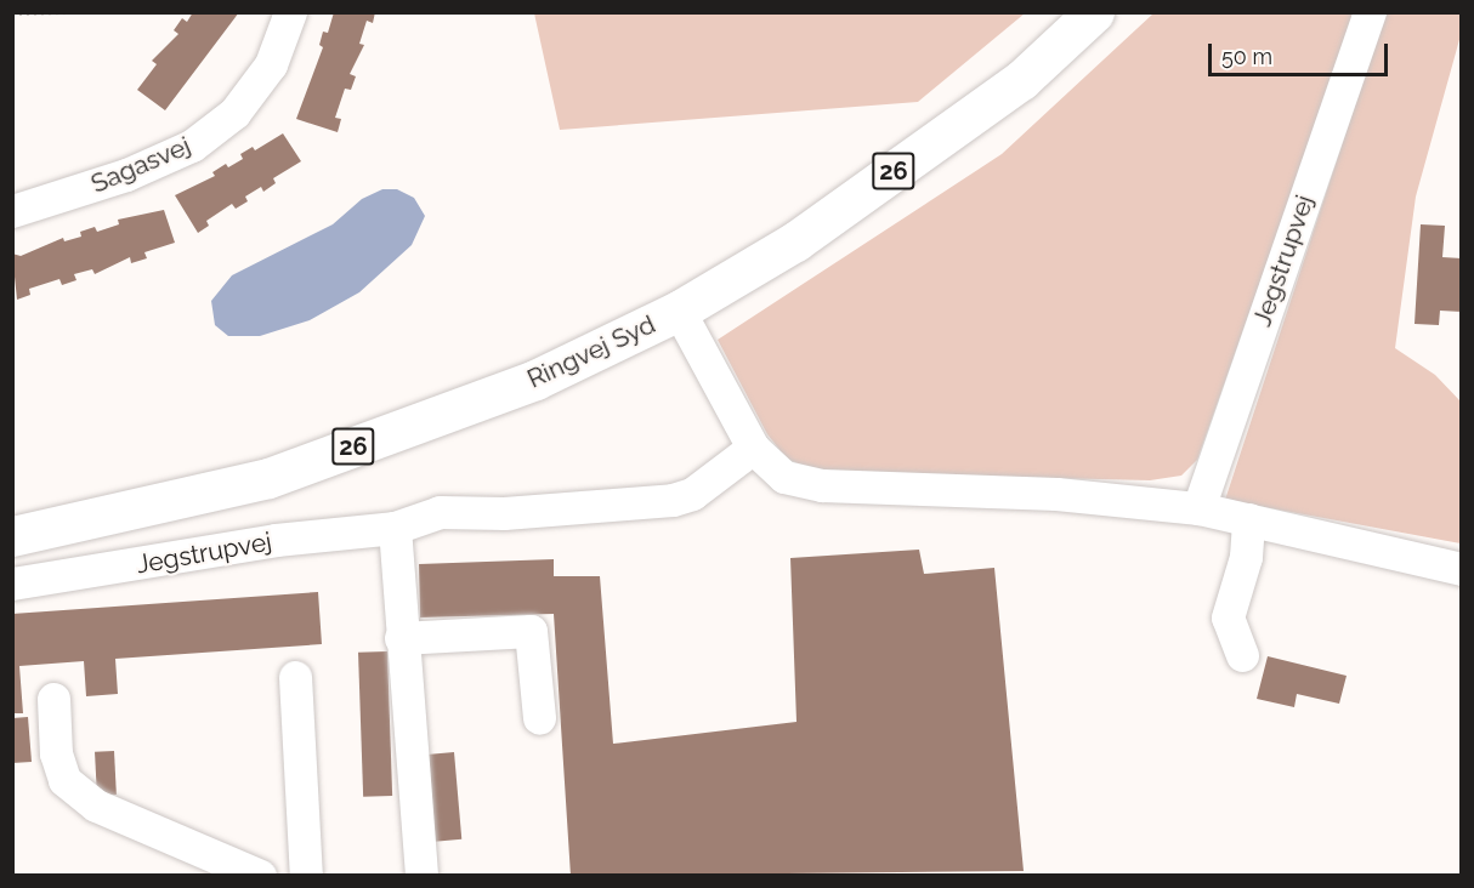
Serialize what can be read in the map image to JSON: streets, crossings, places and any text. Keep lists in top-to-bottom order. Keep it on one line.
{"streets":{"main road":["26","Ringvej Syd"],"street":["Sagasvej","Jegstrupvej"]},"scale_bar":"50 m"}
